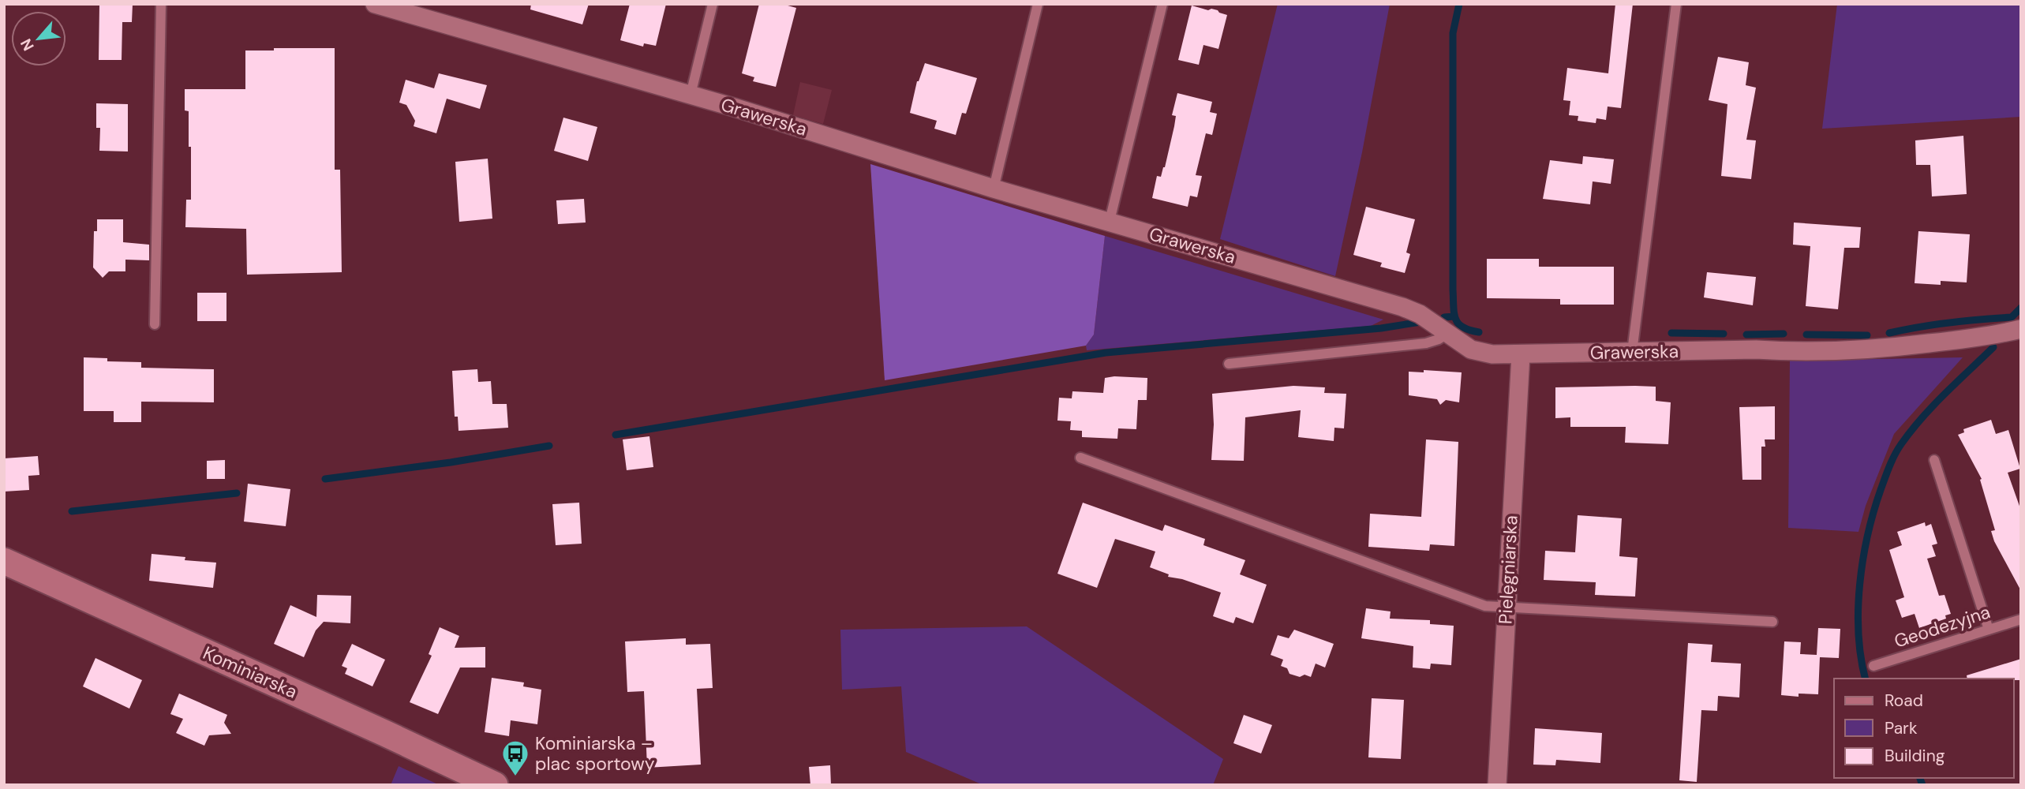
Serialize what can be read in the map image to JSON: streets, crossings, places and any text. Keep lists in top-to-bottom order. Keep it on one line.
{"streets":{"street":["Grawerska","Pielęgniarska","Kominiarska"],"lane":["Geodezyjna"]},"crossings":[["Grawerska","Pielęgniarska"]],"places":{"bus stop":["Kominiarska – plac sportowy"]},"legend":["Road","Park","Building"],"north":"bottom left"}
